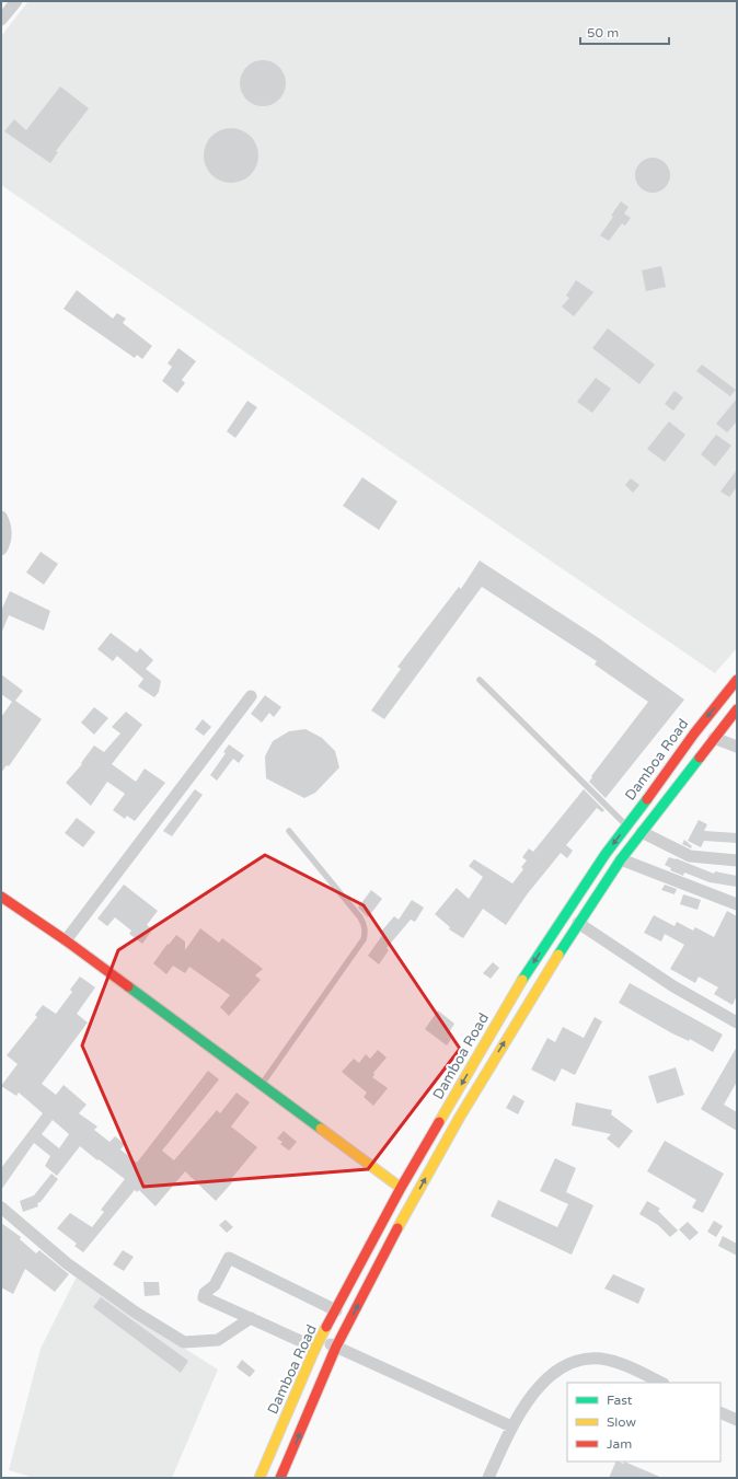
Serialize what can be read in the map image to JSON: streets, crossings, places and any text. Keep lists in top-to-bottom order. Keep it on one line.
{"streets":{"main road":["Damboa Road"]},"legend":["Fast","Slow","Jam"],"scale_bar":"50 m"}
